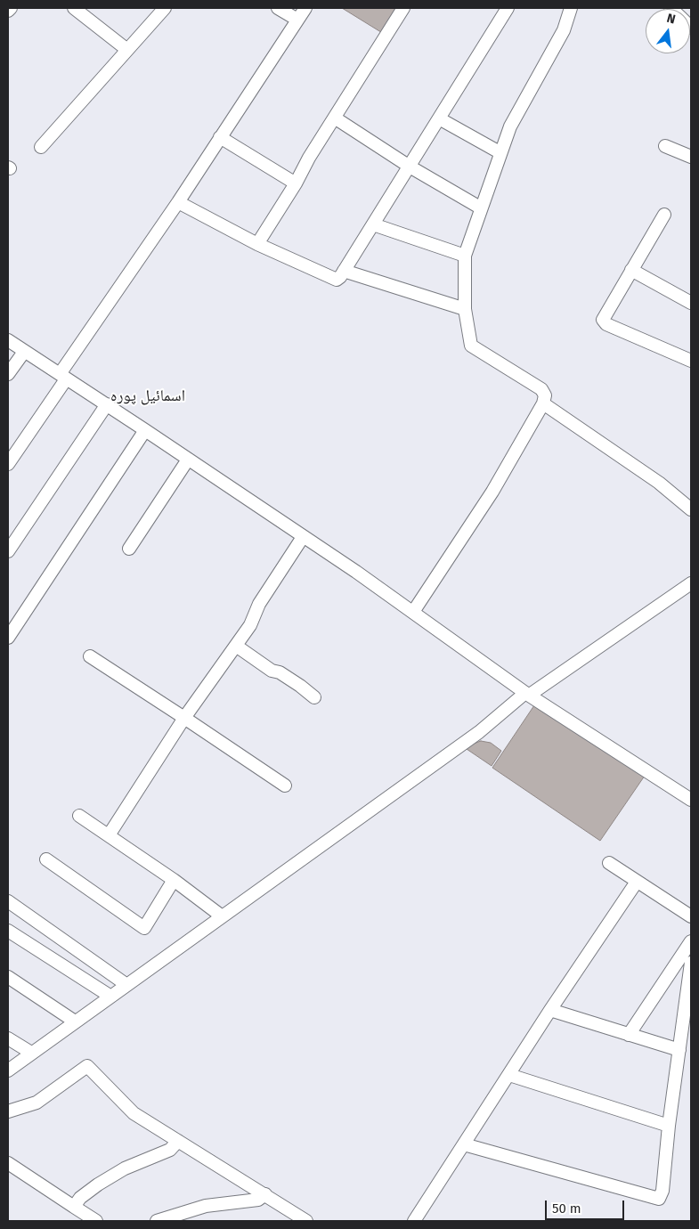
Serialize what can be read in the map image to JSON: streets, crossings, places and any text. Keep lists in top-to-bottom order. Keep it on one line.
{"districts":["اسمائیل پورہ"],"scale_bar":"50 m","north":"top"}
